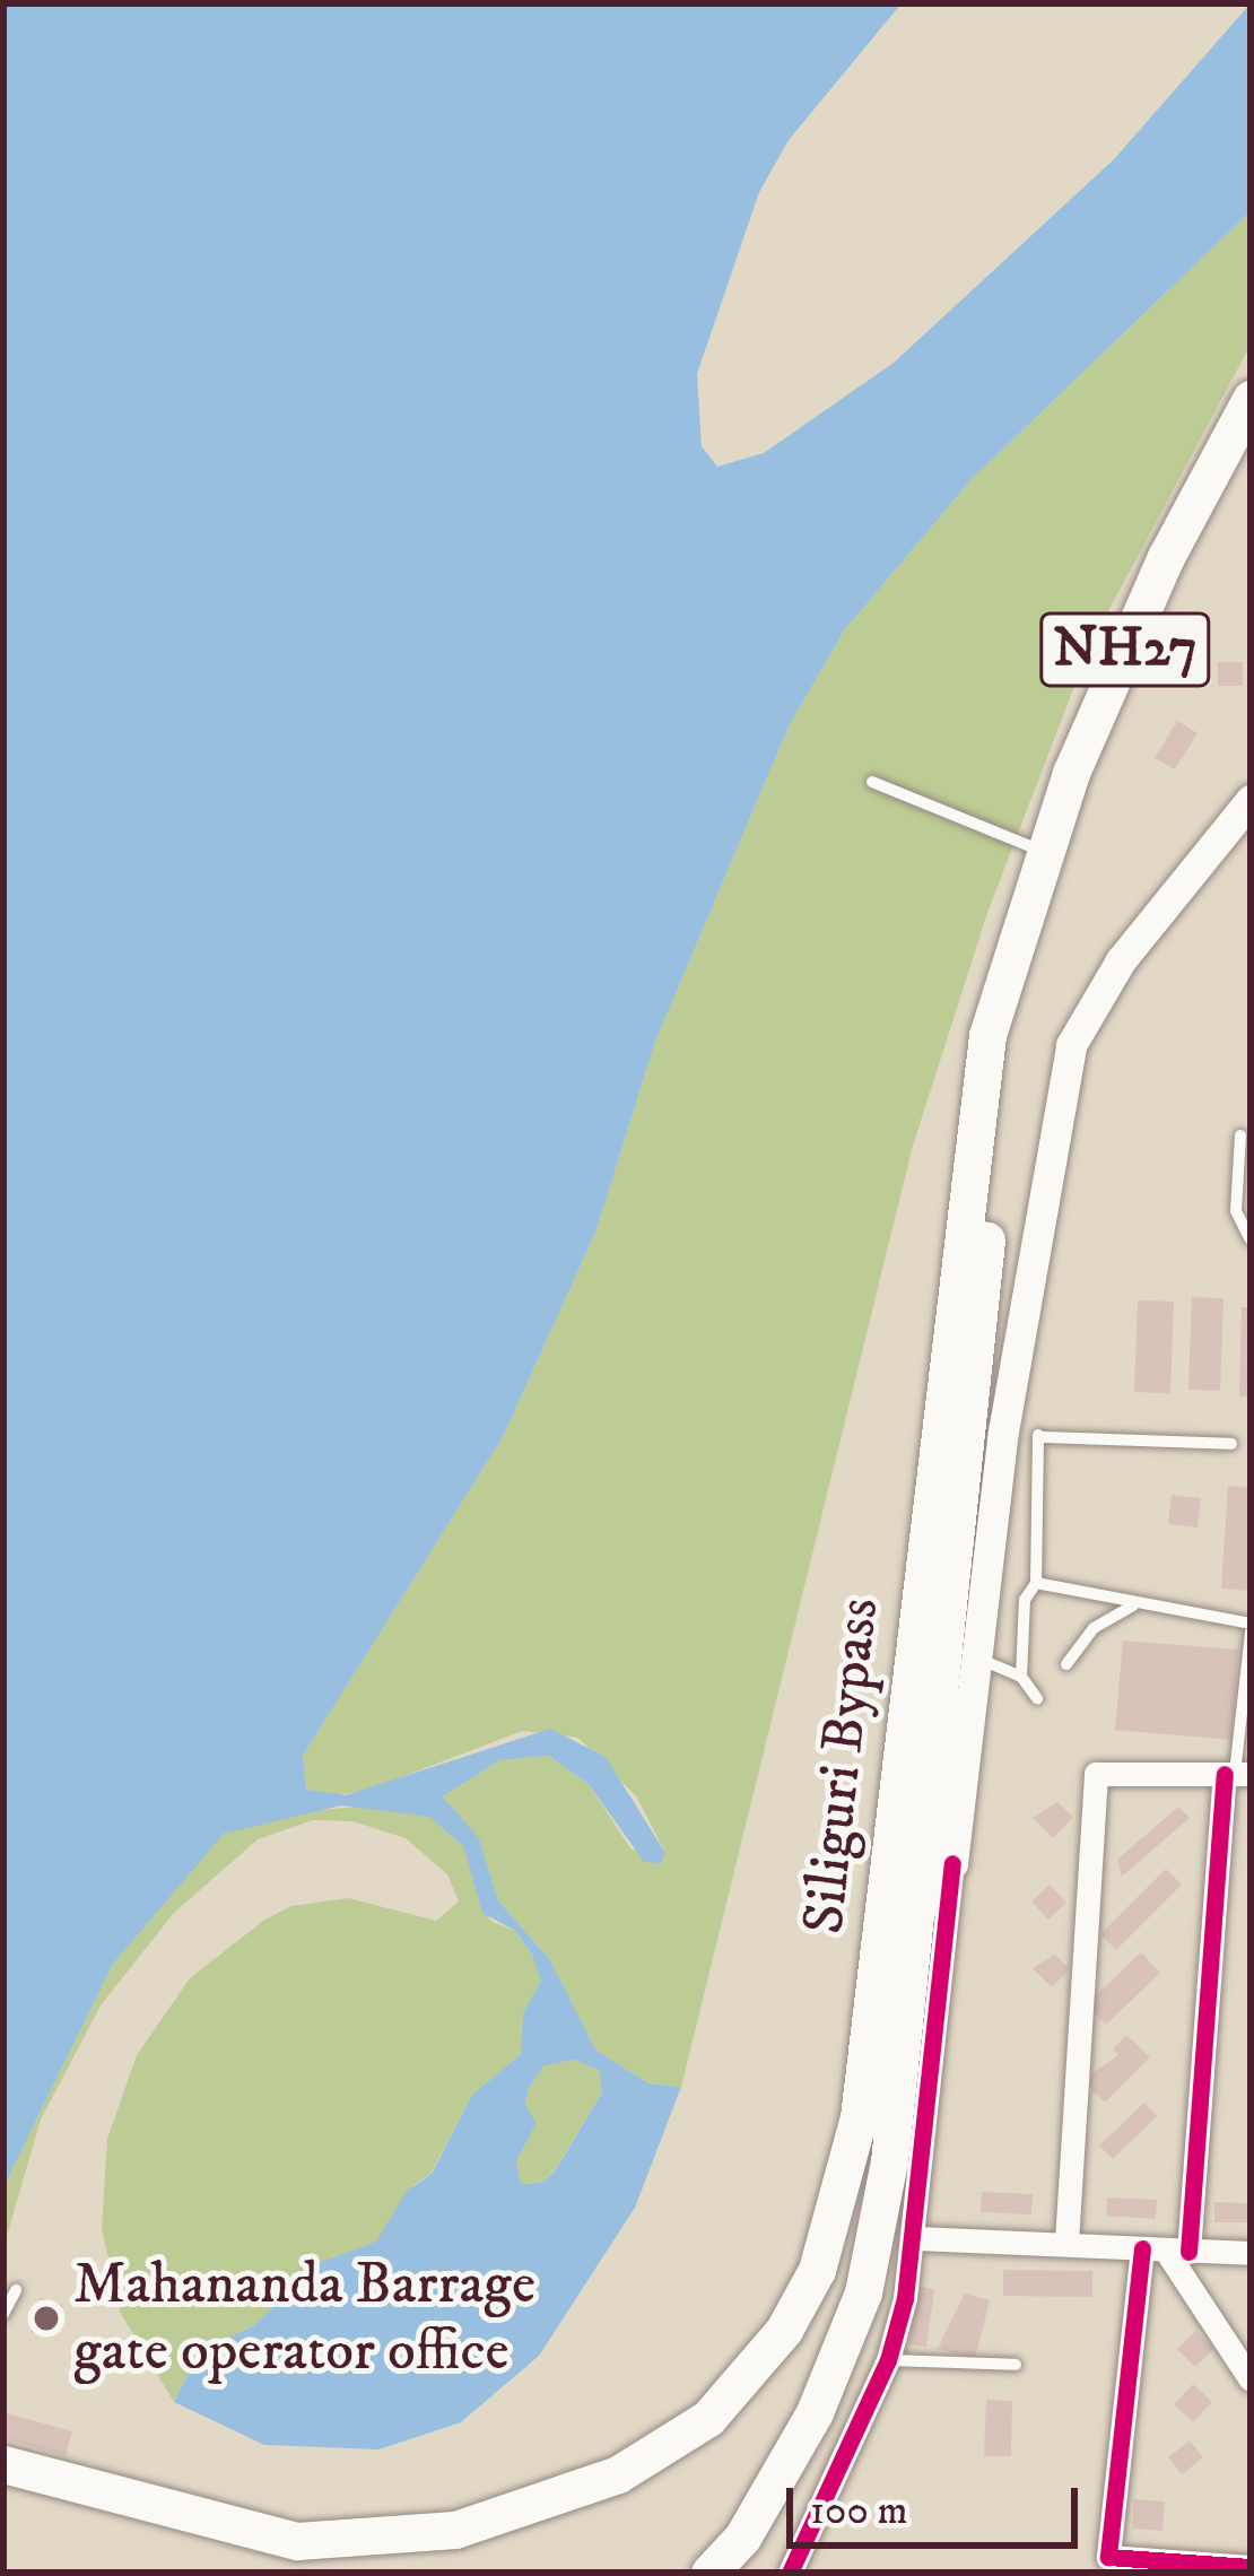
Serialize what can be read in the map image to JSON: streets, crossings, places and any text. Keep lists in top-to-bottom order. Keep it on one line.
{"streets":{"highway":["NH27","Siliguri Bypass"]},"places":["Mahananda Barrage gate operator office"],"scale_bar":"100 m"}
